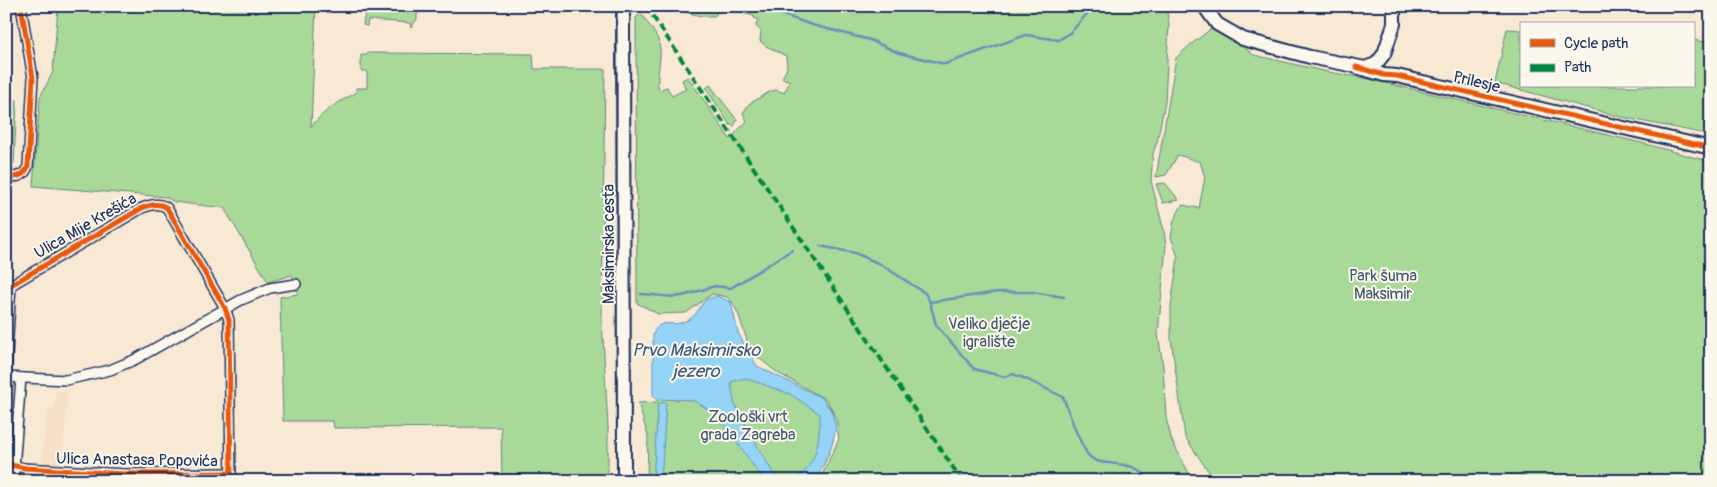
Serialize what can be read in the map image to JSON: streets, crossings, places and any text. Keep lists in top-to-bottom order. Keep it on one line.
{"streets":{"main road":["Prilesje","Maksimirska cesta"],"street":["Ulica Mije Krešića","Ulica Anastasa Popovića"]},"water":["Prvo Maksimirsko jezero"],"parks":["Park šuma Maksimir","Veliko dječje igralište","Zoološki vrt grada Zagreba"],"legend":["Cycle path","Path"]}
